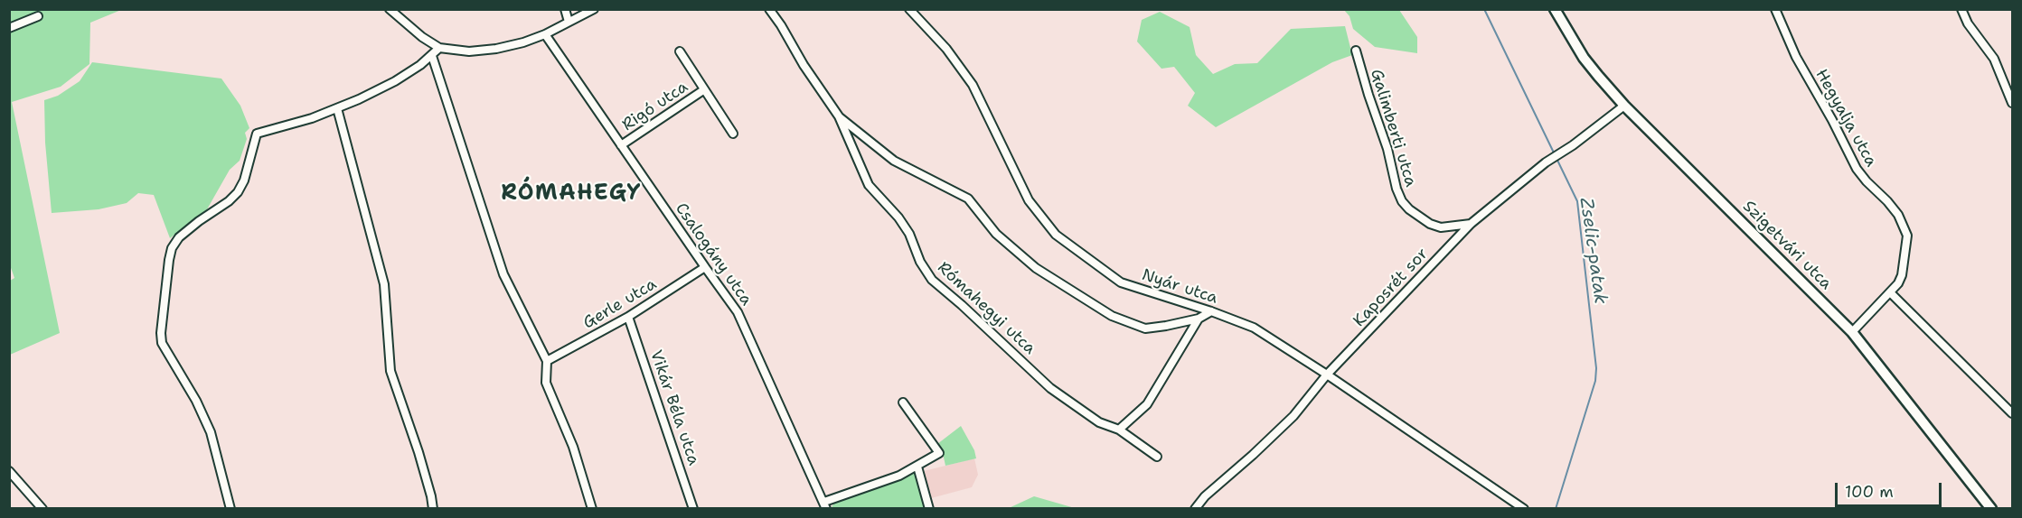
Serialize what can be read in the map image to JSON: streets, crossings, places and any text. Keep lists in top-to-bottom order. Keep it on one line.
{"streets":{"street":["Rigó utca","Hegyalja utca","Galimberti utca","Szigetvári utca","Csalogány utca","Nyár utca","Kaposrét sor","Gerle utca","Rómahegyi utca","Vikár Béla utca"]},"crossings":[["Rigó utca","Csalogány utca"],["Hegyalja utca","Szigetvári utca"],["Galimberti utca","Kaposrét sor"],["Szigetvári utca","Kaposrét sor"],["Csalogány utca","Gerle utca"],["Nyár utca","Kaposrét sor"],["Gerle utca","Vikár Béla utca"]],"districts":["RÓMAHEGY"],"water":["Zselic-patak"],"scale_bar":"100 m"}
